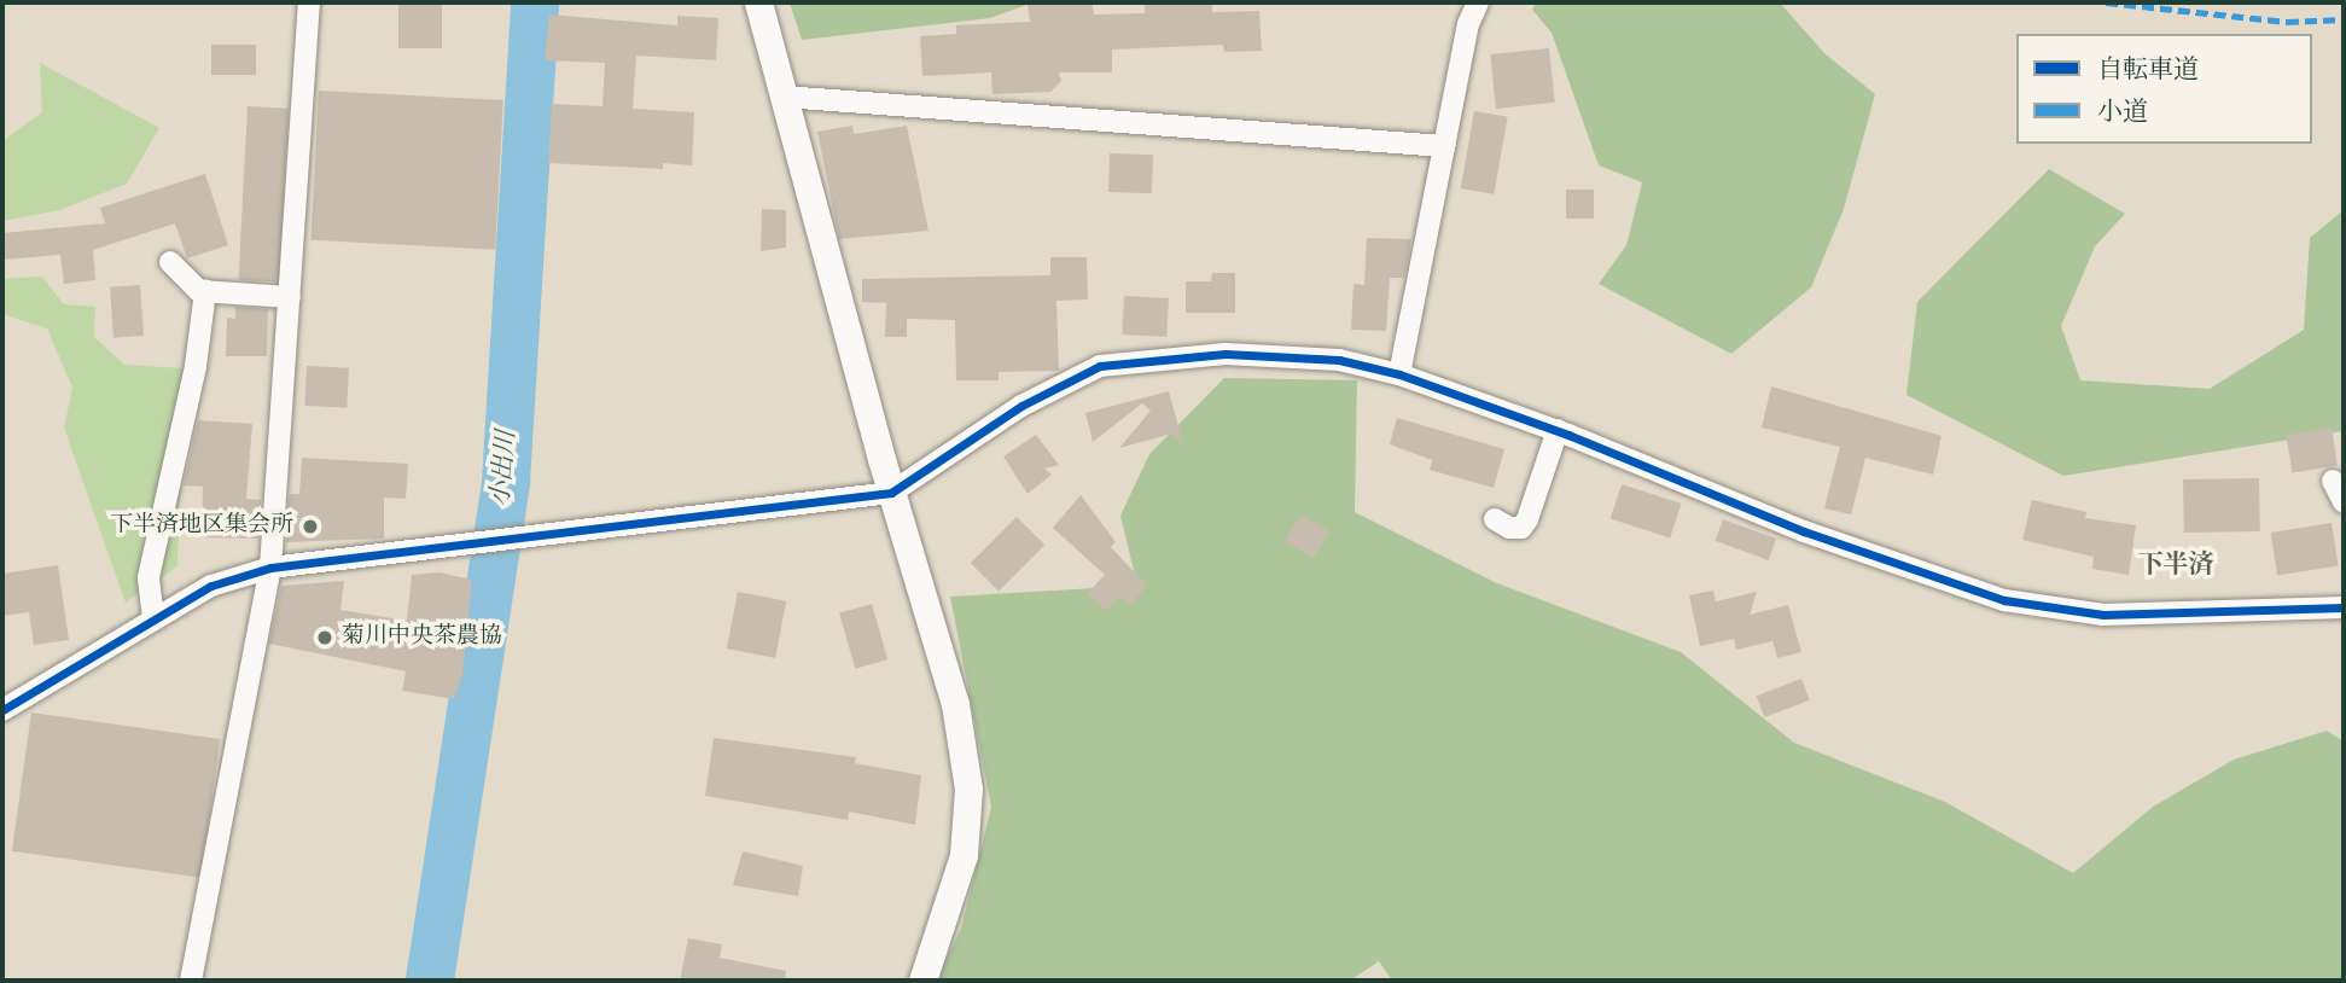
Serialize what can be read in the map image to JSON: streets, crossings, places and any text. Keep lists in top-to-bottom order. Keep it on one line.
{"districts":["下半済"],"water":["小出川"],"places":["下半済地区集会所","菊川中央茶農協"],"legend":["自転車道","小道"]}
